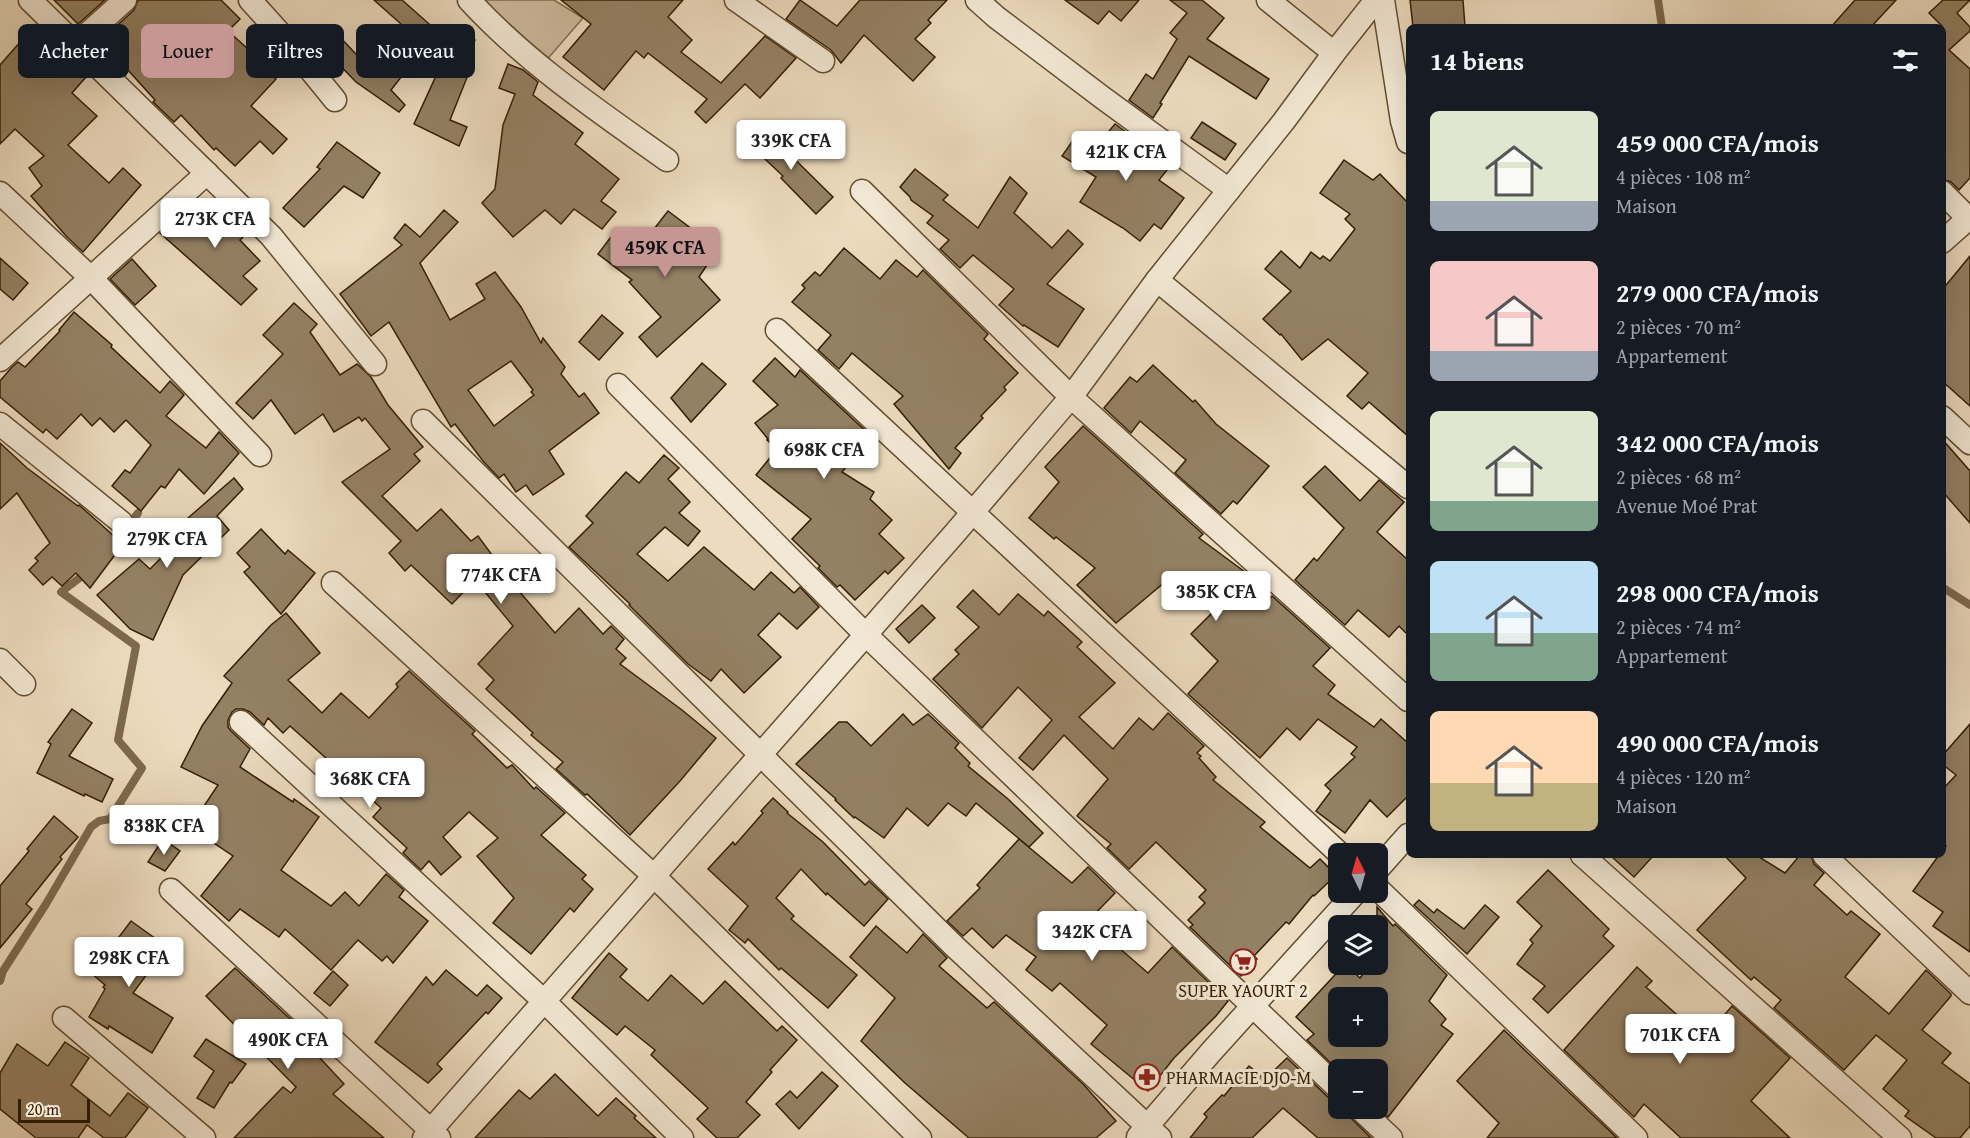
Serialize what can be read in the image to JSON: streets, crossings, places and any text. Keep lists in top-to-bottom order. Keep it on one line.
{"places":{"supermarket":["SUPER YAOURT 2"],"pharmacy":["PHARMACIE DJO-M"]},"scale_bar":"20 m","north":"top","page":{"chip":["Acheter","Louer","Filtres","Nouveau"],"heading":"14 biens","list":[{"name":"459 000 CFA/mois","note":"4 pièces · 108 m² · Maison"},{"name":"279 000 CFA/mois","note":"2 pièces · 70 m² · Appartement"},{"name":"342 000 CFA/mois","note":"2 pièces · 68 m² · Avenue Moé Prat"},{"name":"298 000 CFA/mois","note":"2 pièces · 74 m² · Appartement"},{"name":"490 000 CFA/mois","note":"4 pièces · 120 m² · Maison"}],"price":["339K CFA","421K CFA","273K CFA","459K CFA","698K CFA","279K CFA","774K CFA","385K CFA","368K CFA","838K CFA","342K CFA","298K CFA","701K CFA","490K CFA"],"map_buttons":["+","−"],"scale":"20 m"}}
